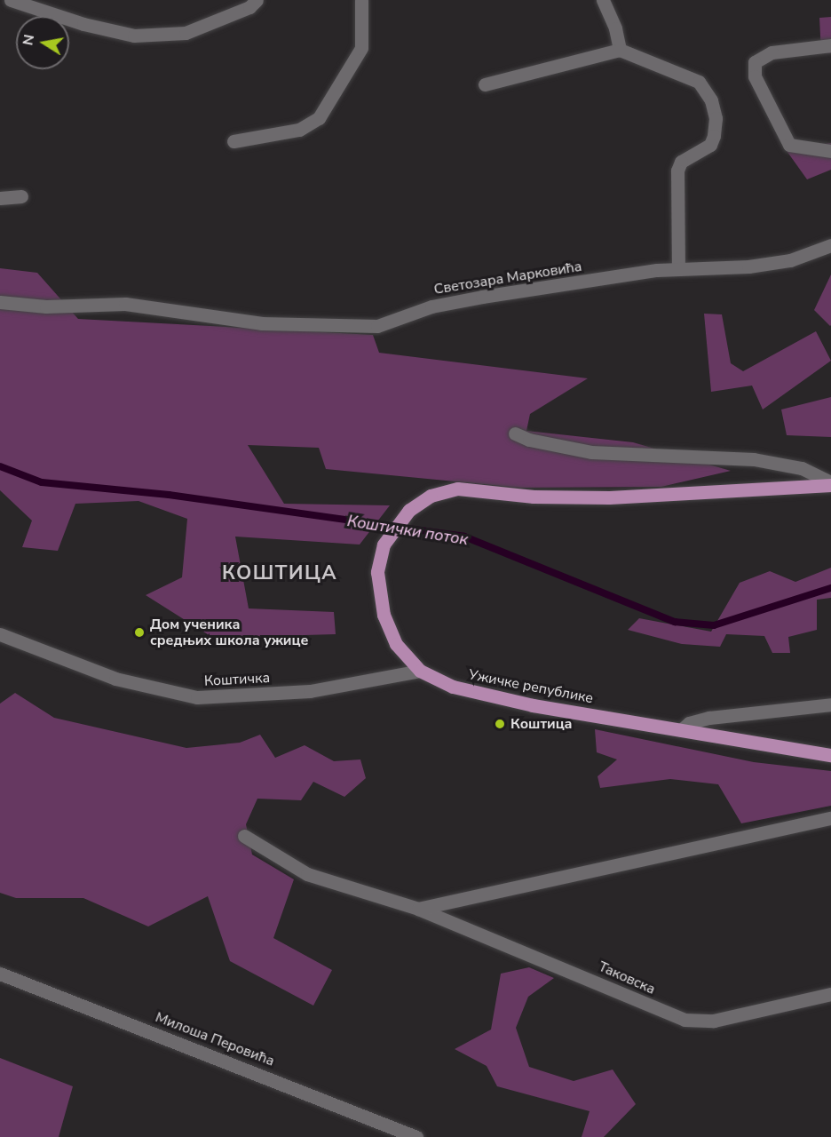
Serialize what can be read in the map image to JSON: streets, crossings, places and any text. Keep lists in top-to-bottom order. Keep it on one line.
{"streets":{"main road":["Ужичке републике"],"street":["Светозара Марковића","Коштичка","Таковска","Милоша Перовића"]},"crossings":[["Коштичка","Ужичке републике"]],"districts":["КОШТИЦА"],"water":["Коштички поток"],"places":["Дом ученика средњих школа ужице","Коштица"],"north":"left"}
